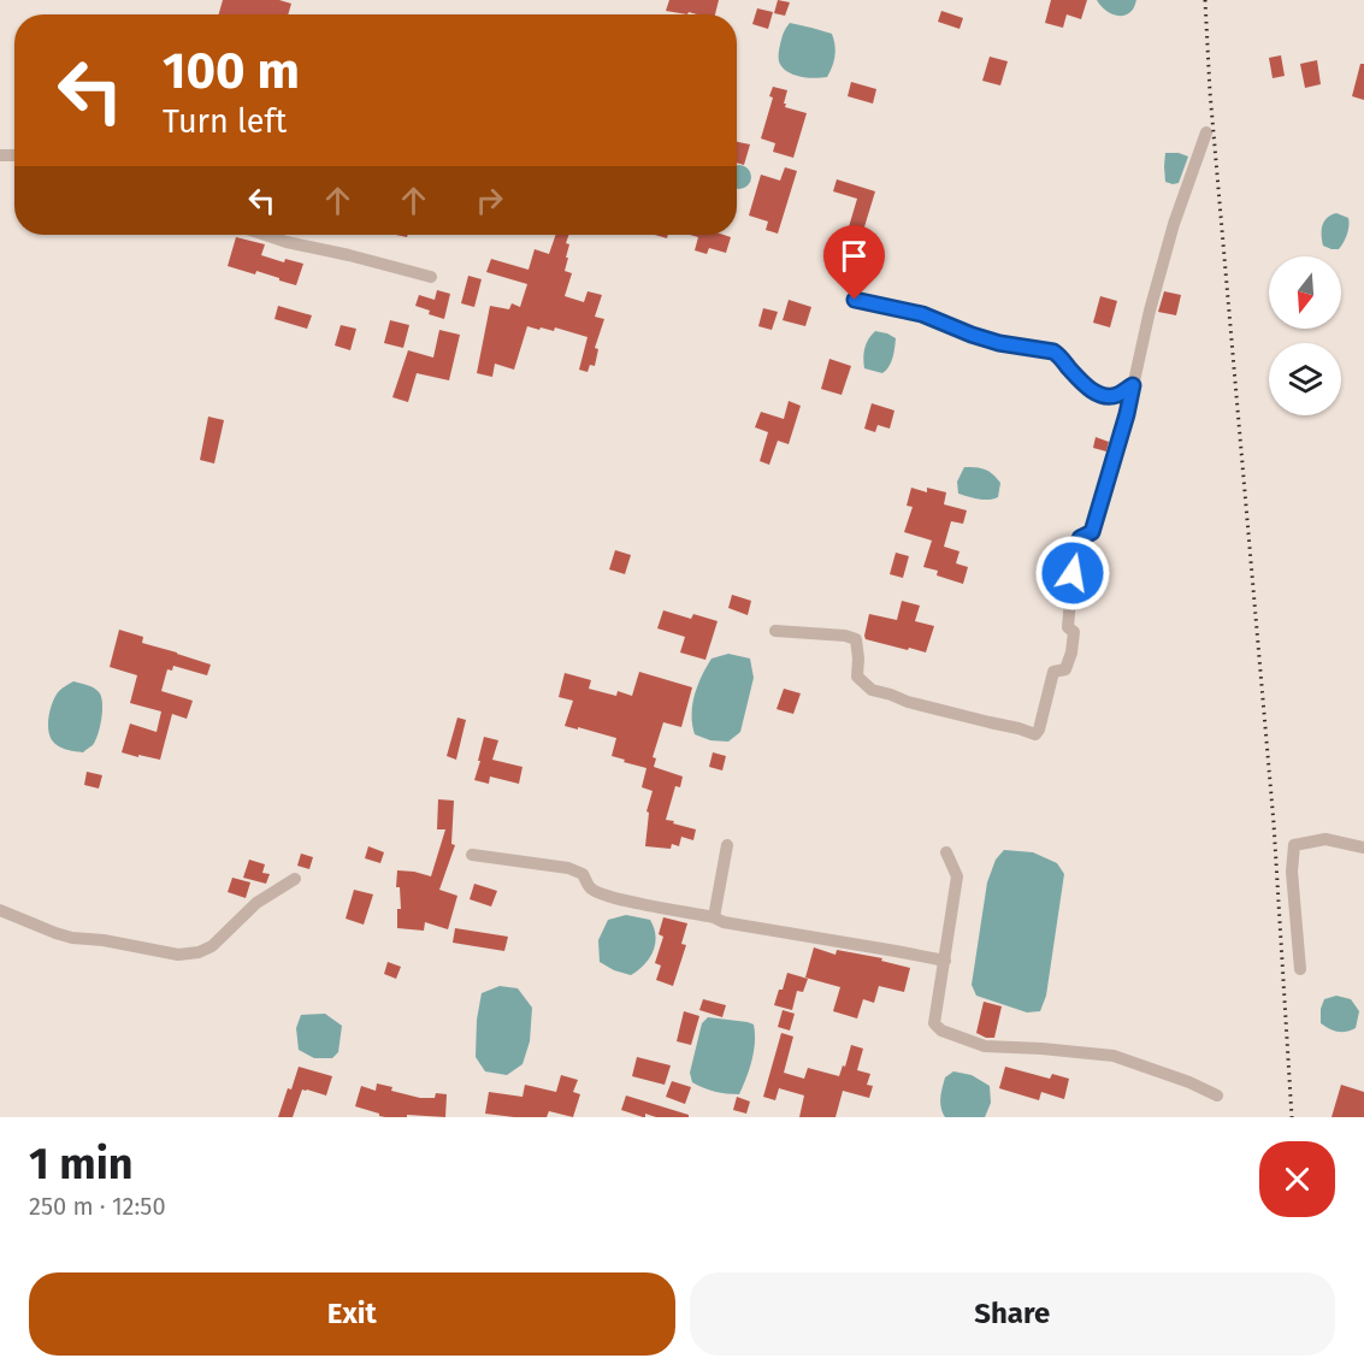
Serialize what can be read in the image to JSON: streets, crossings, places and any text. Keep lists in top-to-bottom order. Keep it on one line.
{"north":"bottom","page":{"turn":["100 m","Turn left"],"heading":["1 min","250 m · 12:50"],"buttons":["Exit","Share"]}}
